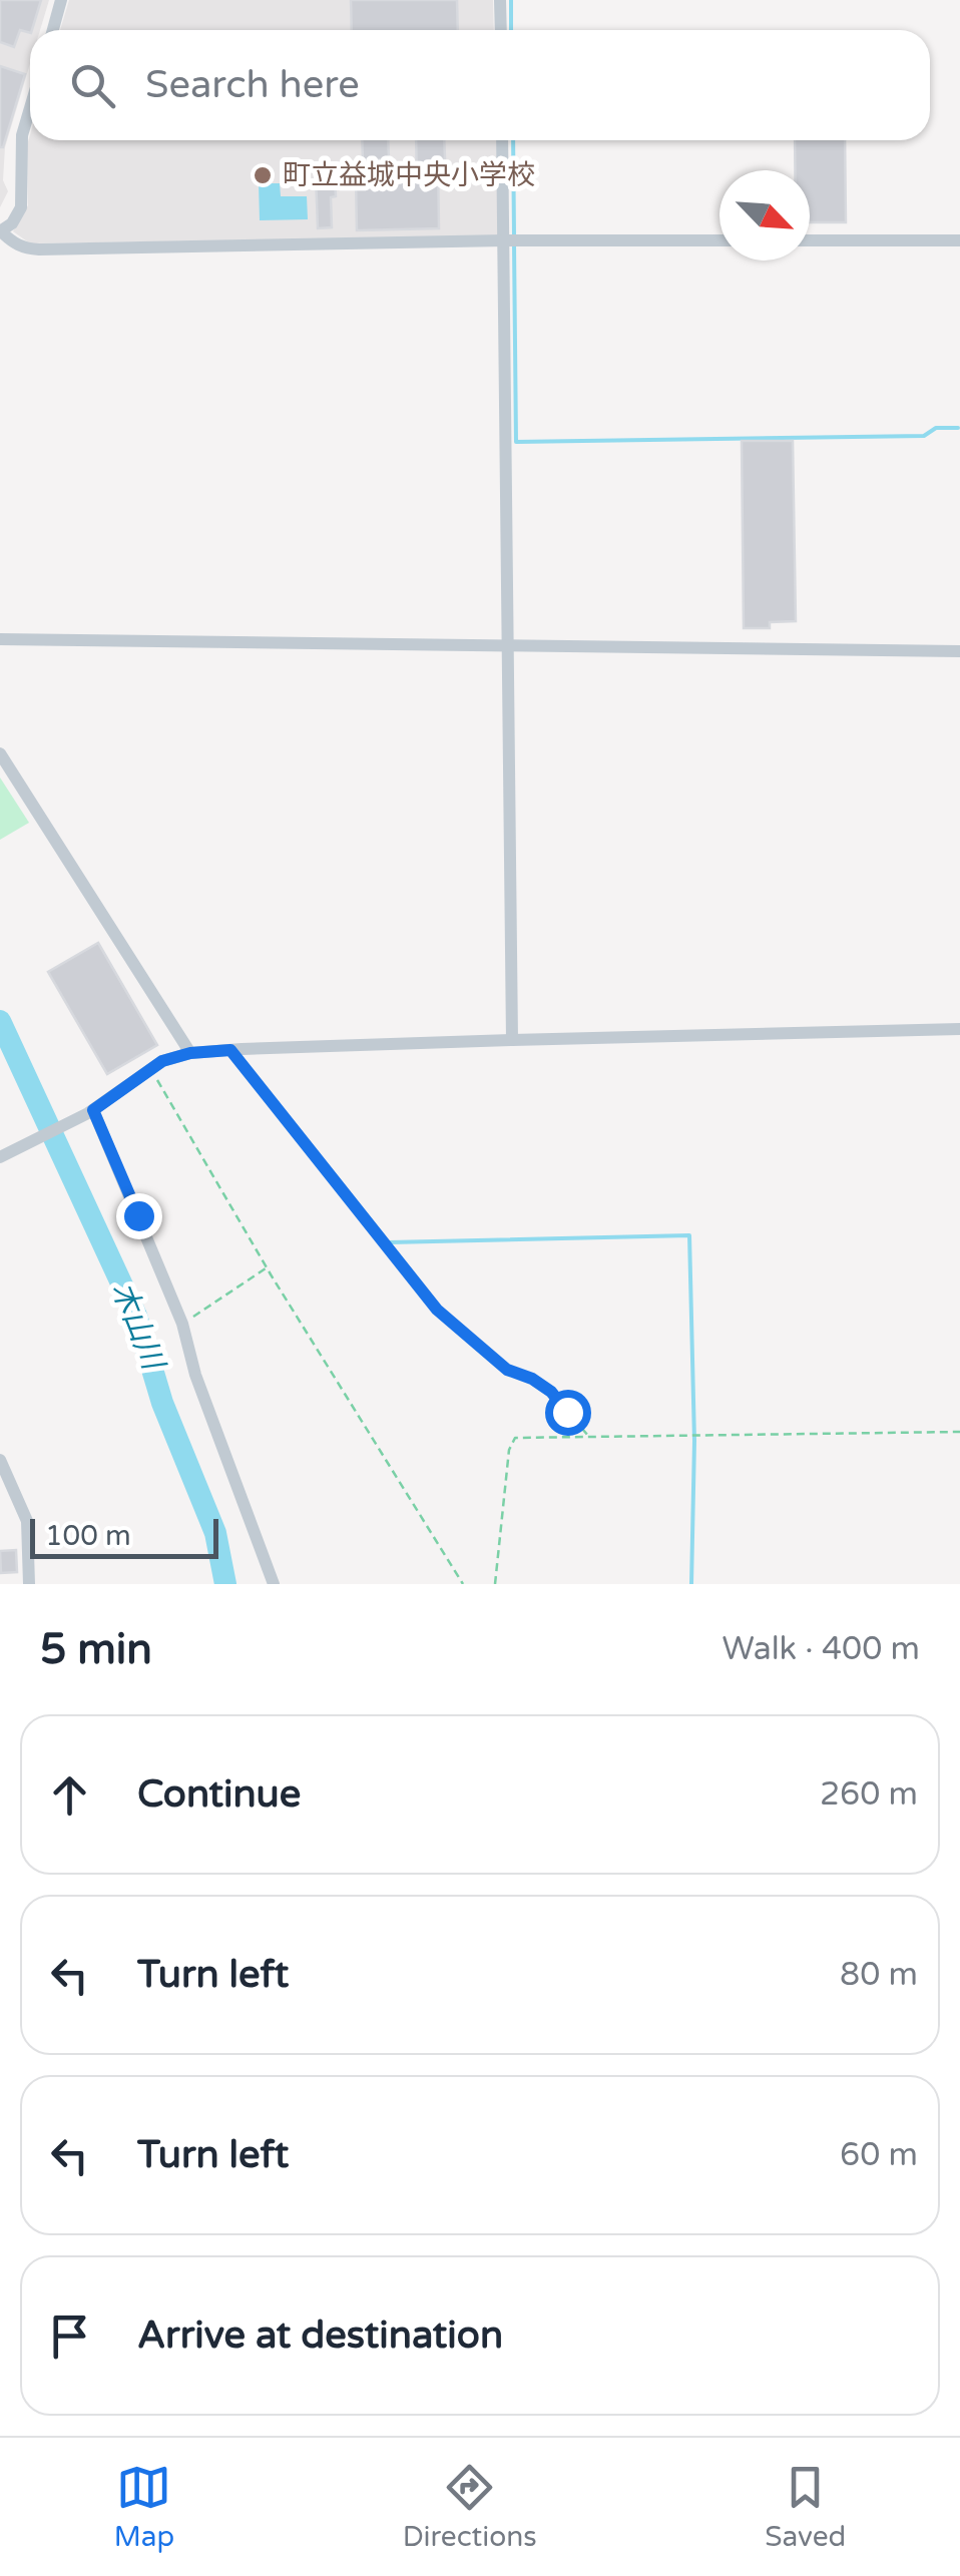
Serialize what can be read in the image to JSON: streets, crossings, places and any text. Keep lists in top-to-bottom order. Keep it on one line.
{"water":["木山川"],"places":["町立益城中央小学校"],"scale_bar":"100 m","north":"bottom right","page":{"search":"Search here","scale":"100 m","heading":["5 min","Walk · 400 m"],"list":[["Continue","260 m"],["Turn left","80 m"],["Turn left","60 m"],"Arrive at destination"],"nav":["Map","Directions","Saved"]}}
